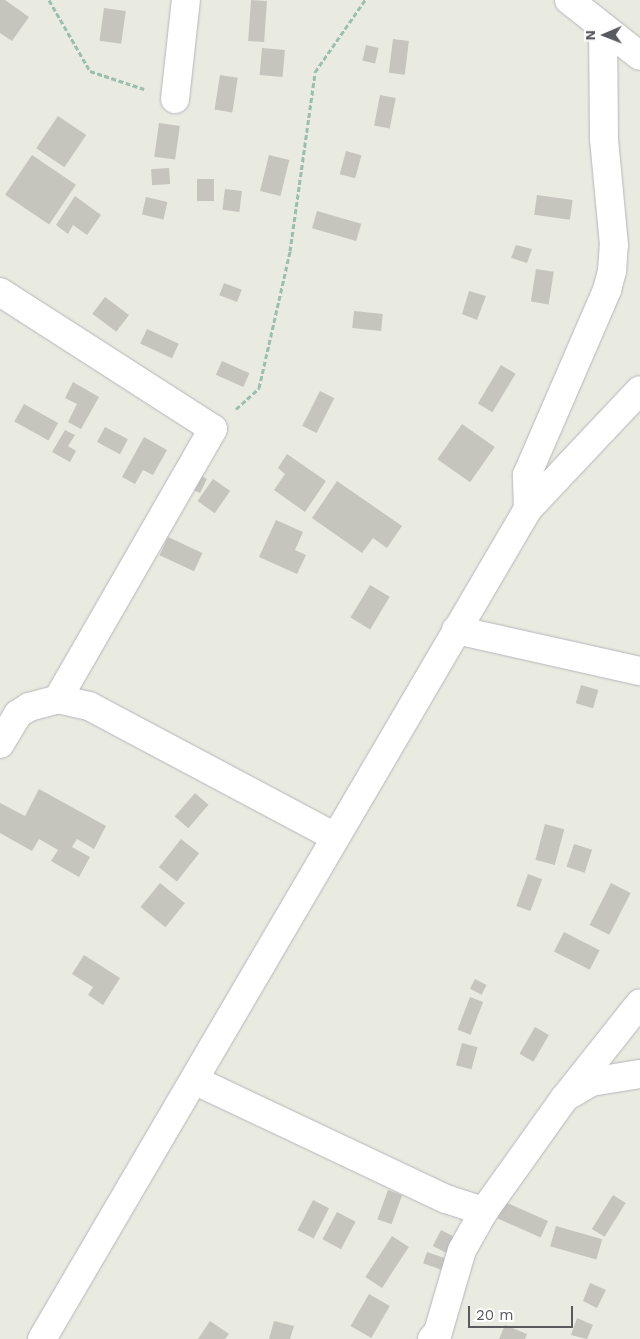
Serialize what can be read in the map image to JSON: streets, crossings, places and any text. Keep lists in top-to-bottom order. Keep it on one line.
{"scale_bar":"20 m","north":"left"}
